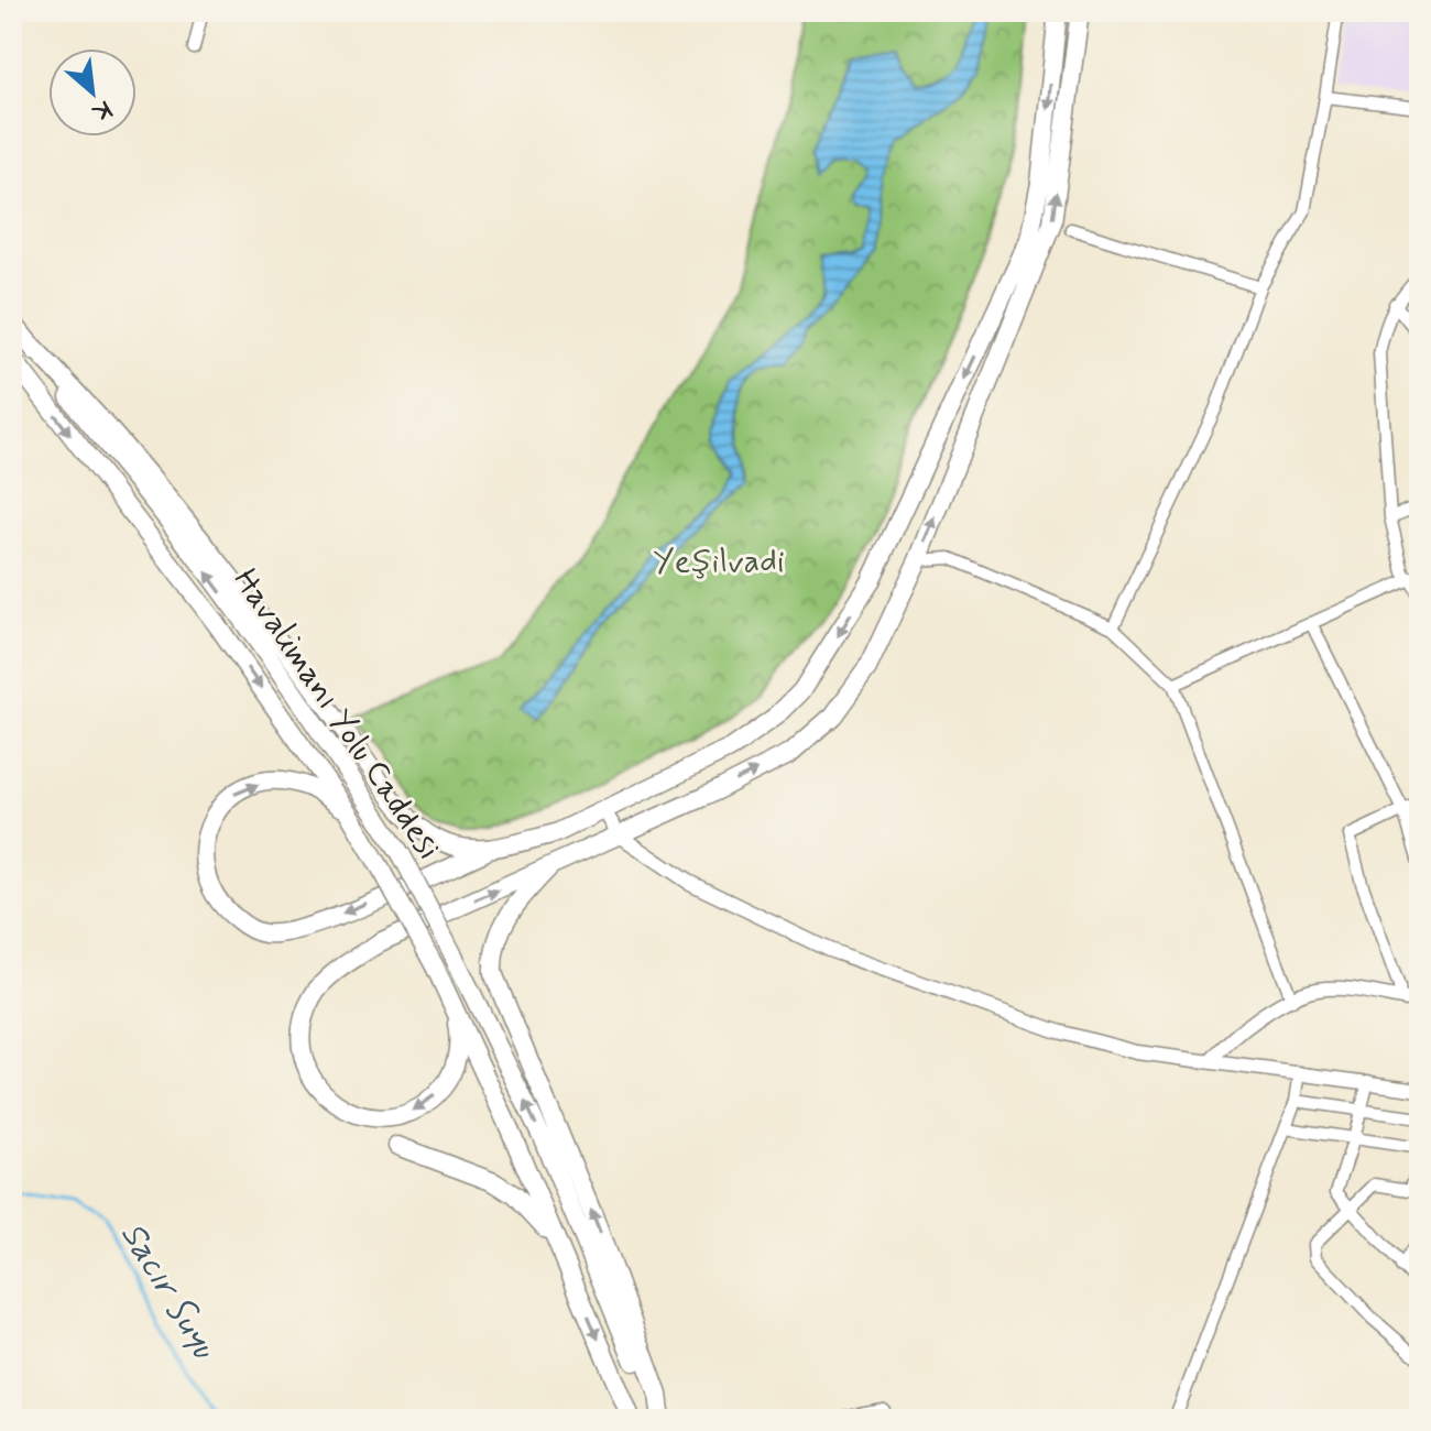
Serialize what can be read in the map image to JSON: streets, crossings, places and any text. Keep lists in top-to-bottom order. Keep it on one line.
{"streets":{"main road":["Havalimanı Yolu Caddesi"]},"water":["Sacır Suyu"],"parks":["Yeşilvadi"],"north":"bottom right"}
